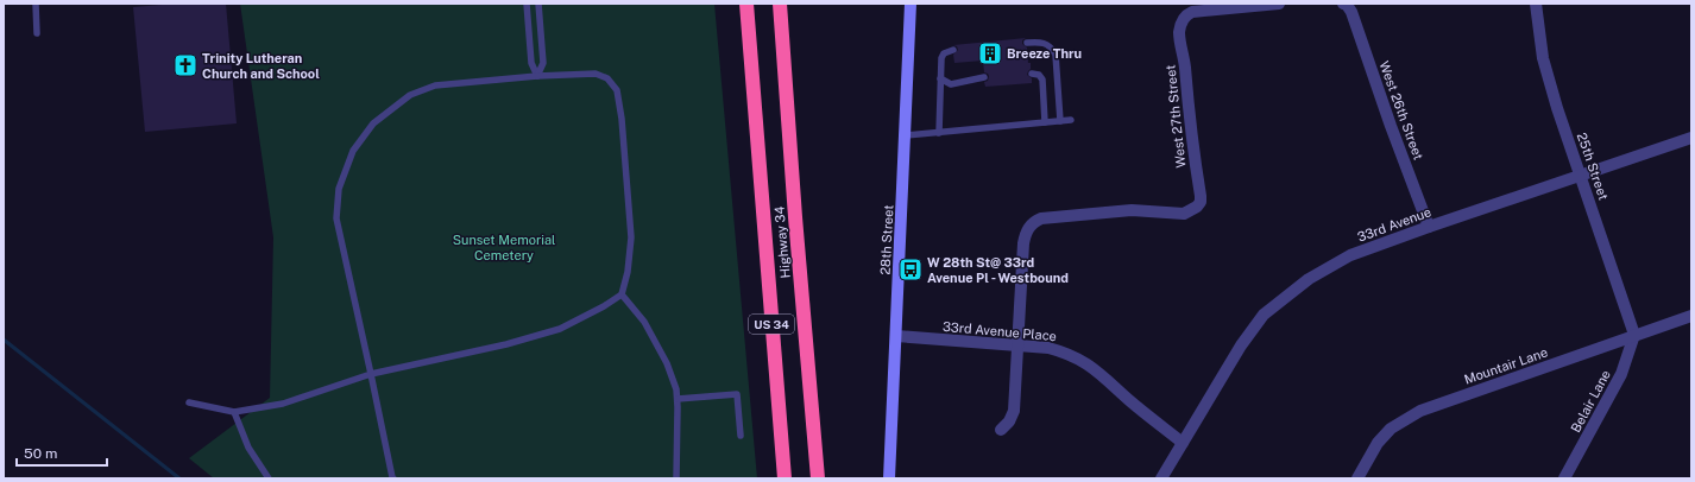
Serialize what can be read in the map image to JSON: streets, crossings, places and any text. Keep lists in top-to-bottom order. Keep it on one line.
{"streets":{"highway":["Highway 34","US 34"],"street":["West 26th Street","West 27th Street","25th Street","33rd Avenue","28th Street","33rd Avenue Place","Mountair Lane","Belair Lane"]},"crossings":[["West 26th Street","33rd Avenue"],["West 27th Street","33rd Avenue Place"],["25th Street","33rd Avenue"],["25th Street","Mountair Lane"],["25th Street","Belair Lane"],["33rd Avenue","33rd Avenue Place"],["28th Street","33rd Avenue Place"],["Mountair Lane","Belair Lane"]],"parks":["Sunset Memorial Cemetery"],"places":{"building":["Breeze Thru"],"church":["Trinity Lutheran Church and School"],"bus stop":["W 28th St@ 33rd Avenue Pl - Westbound"]},"scale_bar":"50 m"}
